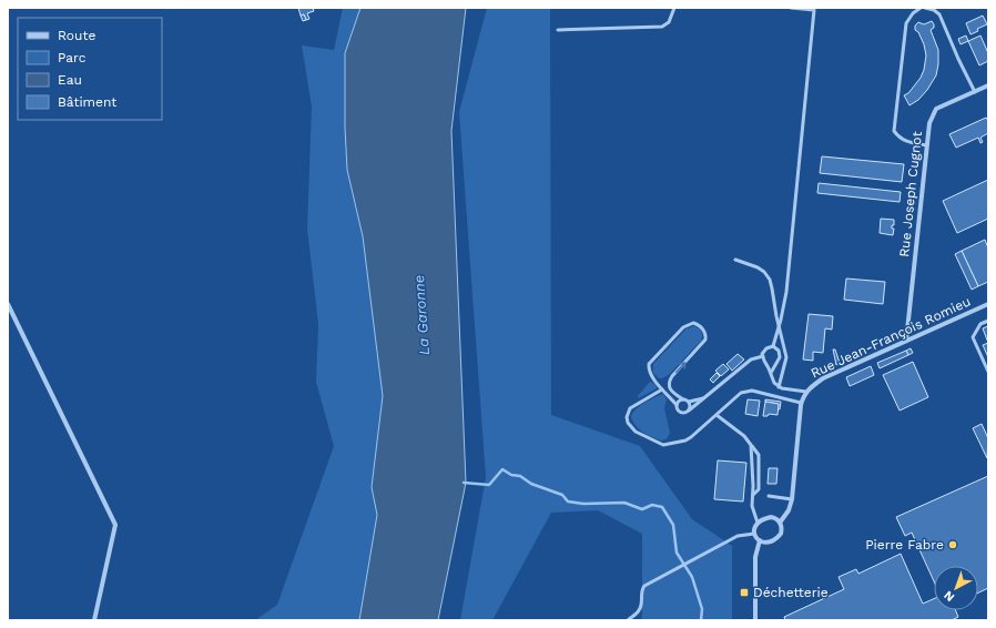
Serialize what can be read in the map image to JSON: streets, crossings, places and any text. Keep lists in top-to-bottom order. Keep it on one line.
{"streets":{"street":["Rue Joseph Cugnot","Rue Jean-François Romieu"]},"crossings":[["Rue Joseph Cugnot","Rue Jean-François Romieu"]],"water":["La Garonne"],"places":{"other":["Pierre Fabre"],"transit":["Déchetterie"]},"legend":["Route","Parc","Eau","Bâtiment"],"north":"bottom left"}
